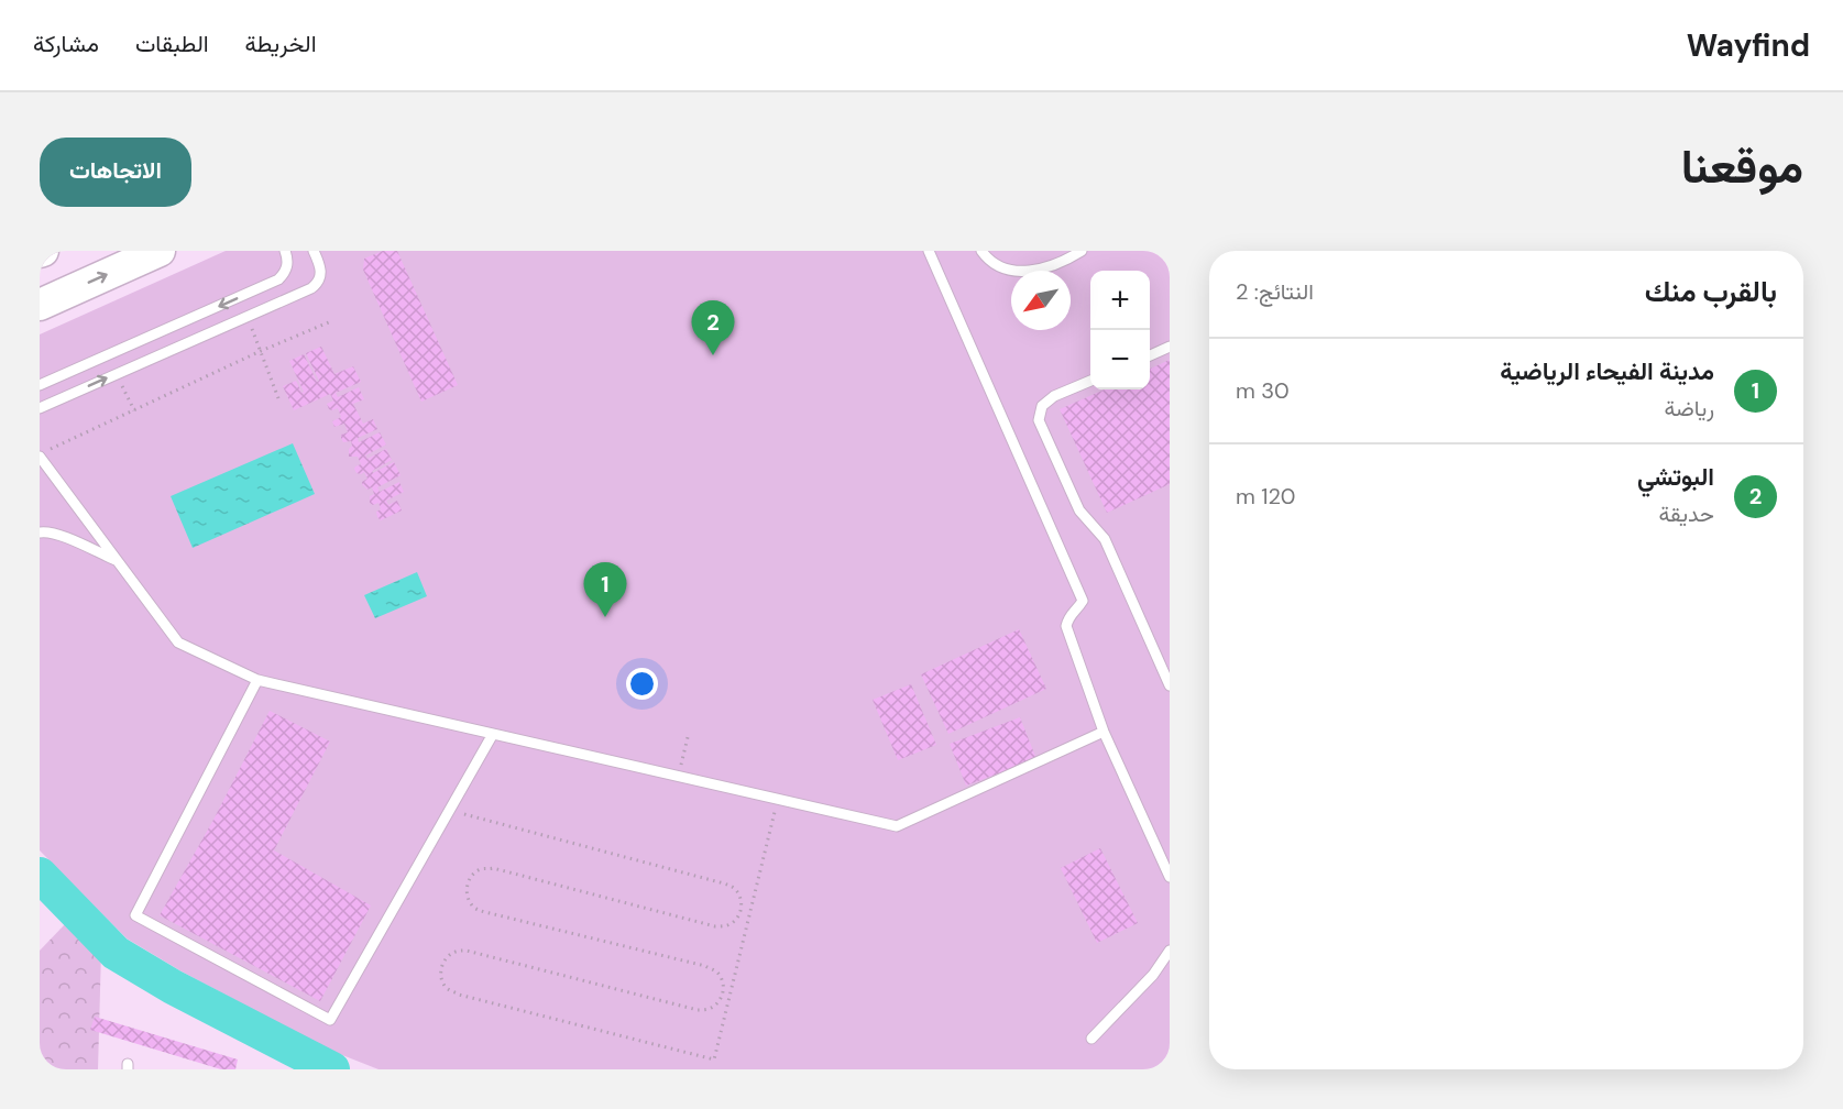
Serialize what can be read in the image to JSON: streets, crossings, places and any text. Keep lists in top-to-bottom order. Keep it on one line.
{"north":"bottom left","page":{"header":"Wayfind","nav":["الخريطة","الطبقات","مشاركة"],"title":"موقعنا","buttons":"الاتجاهات","heading":["بالقرب منك","النتائج: 2"],"map_buttons":["+","−"],"pins":["2","1"],"list":[{"mark":"1","name":"مدينة الفيحاء الرياضية","note":"رياضة","value":"30 m"},{"mark":"2","name":"البوتشي","note":"حديقة","value":"120 m"}]}}
